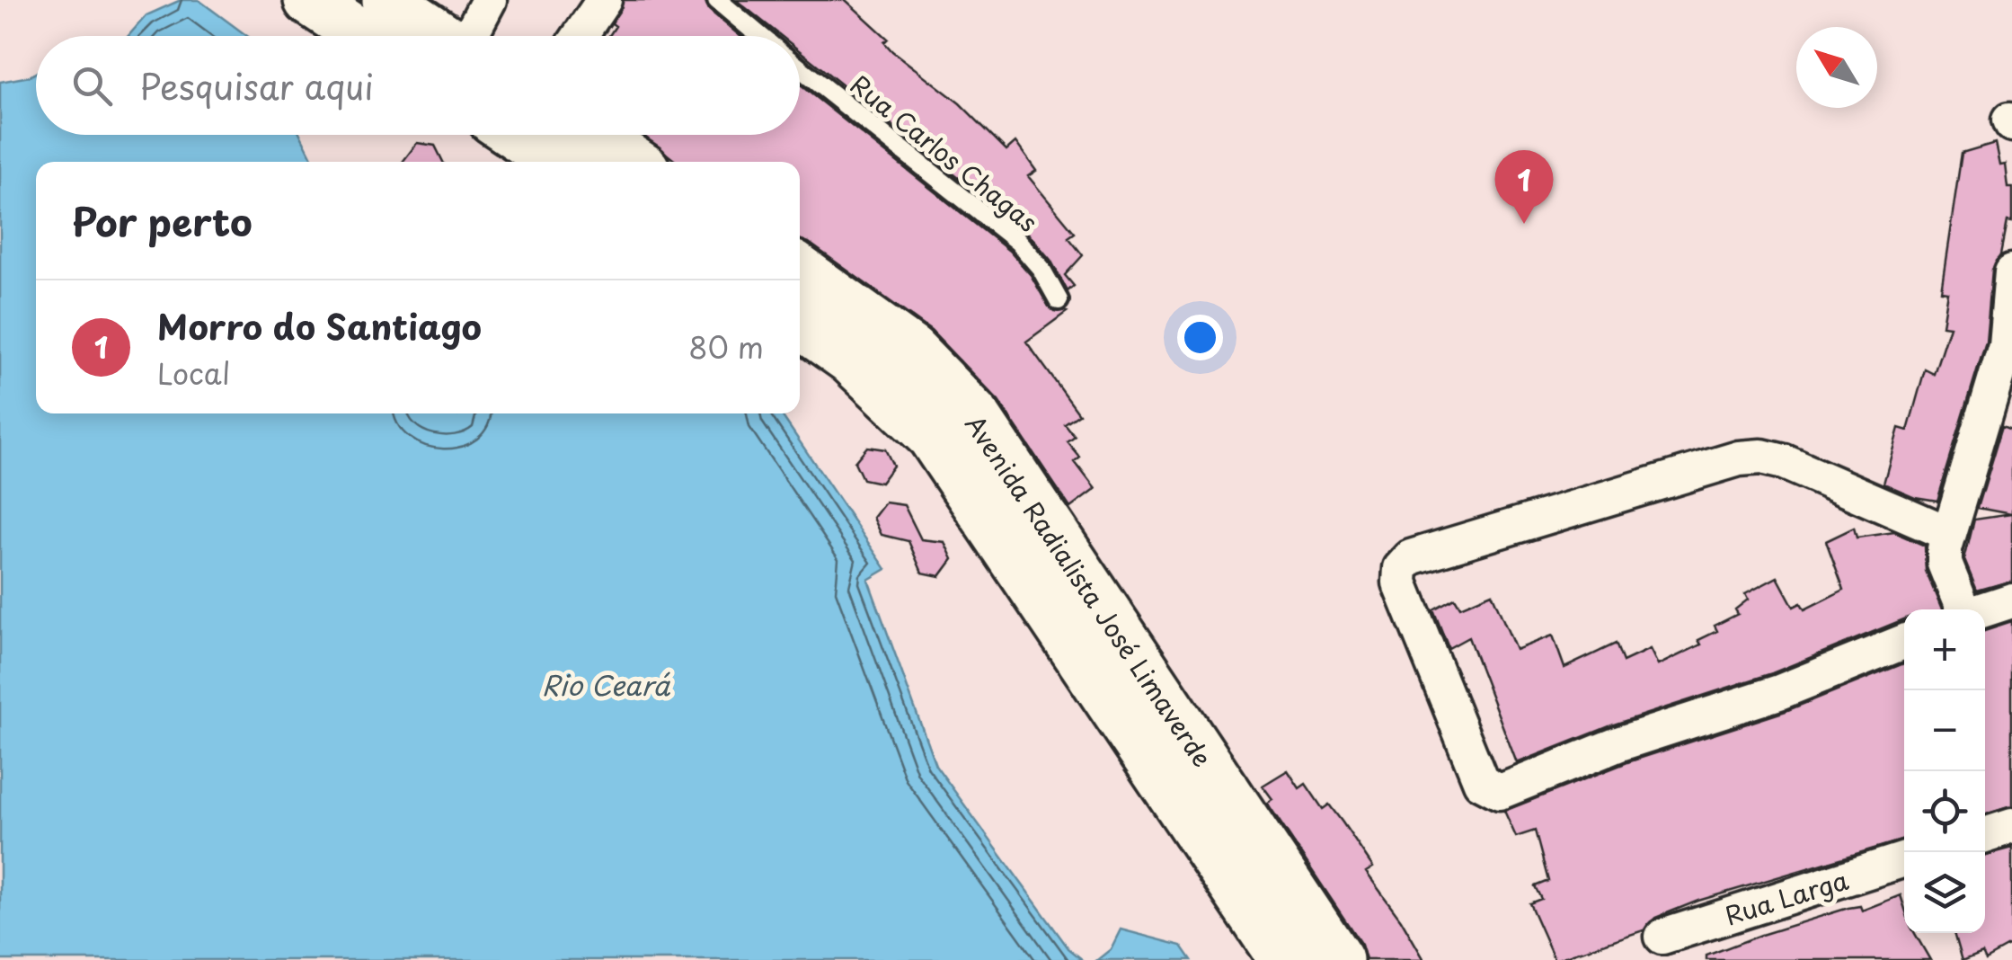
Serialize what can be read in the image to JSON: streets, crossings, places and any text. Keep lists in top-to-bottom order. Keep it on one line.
{"streets":{"main road":["Avenida Radialista José Limaverde"],"street":["Rua Larga"],"lane":["Rua Carlos Chagas"]},"water":["Rio Ceará"],"north":"top left","page":{"search":"Pesquisar aqui","pins":"1","heading":"Por perto","list":[{"mark":"1","name":"Morro do Santiago","note":"Local","value":"80 m"}],"map_buttons":["+","−"]}}
